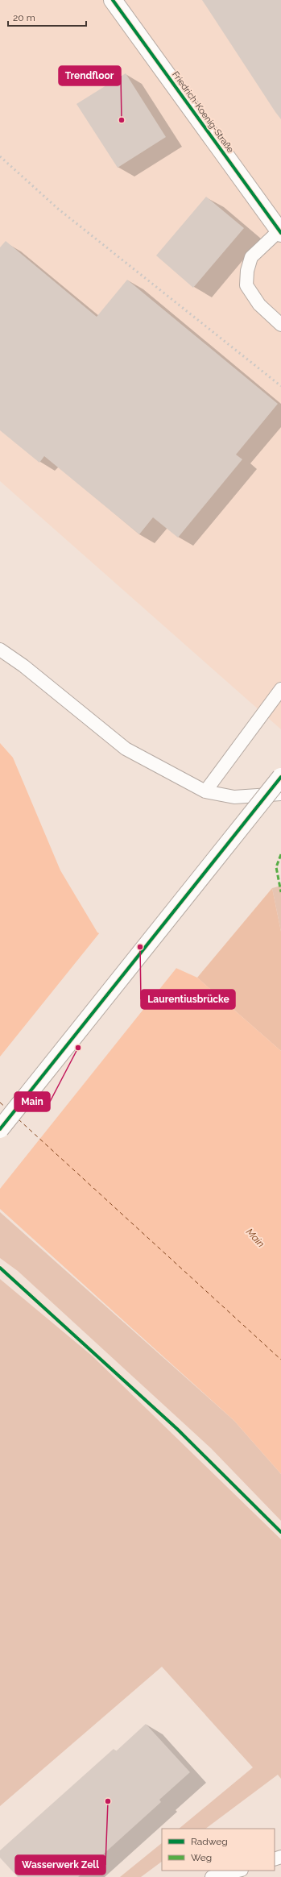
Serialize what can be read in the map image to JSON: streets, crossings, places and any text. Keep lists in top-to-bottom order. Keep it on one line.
{"streets":{"main road":["Friedrich-Koenig-Straße"]},"water":["Main"],"places":["Trendfloor","Laurentiusbrücke","Main","Wasserwerk Zell"],"legend":["Radweg","Weg"],"scale_bar":"20 m"}
